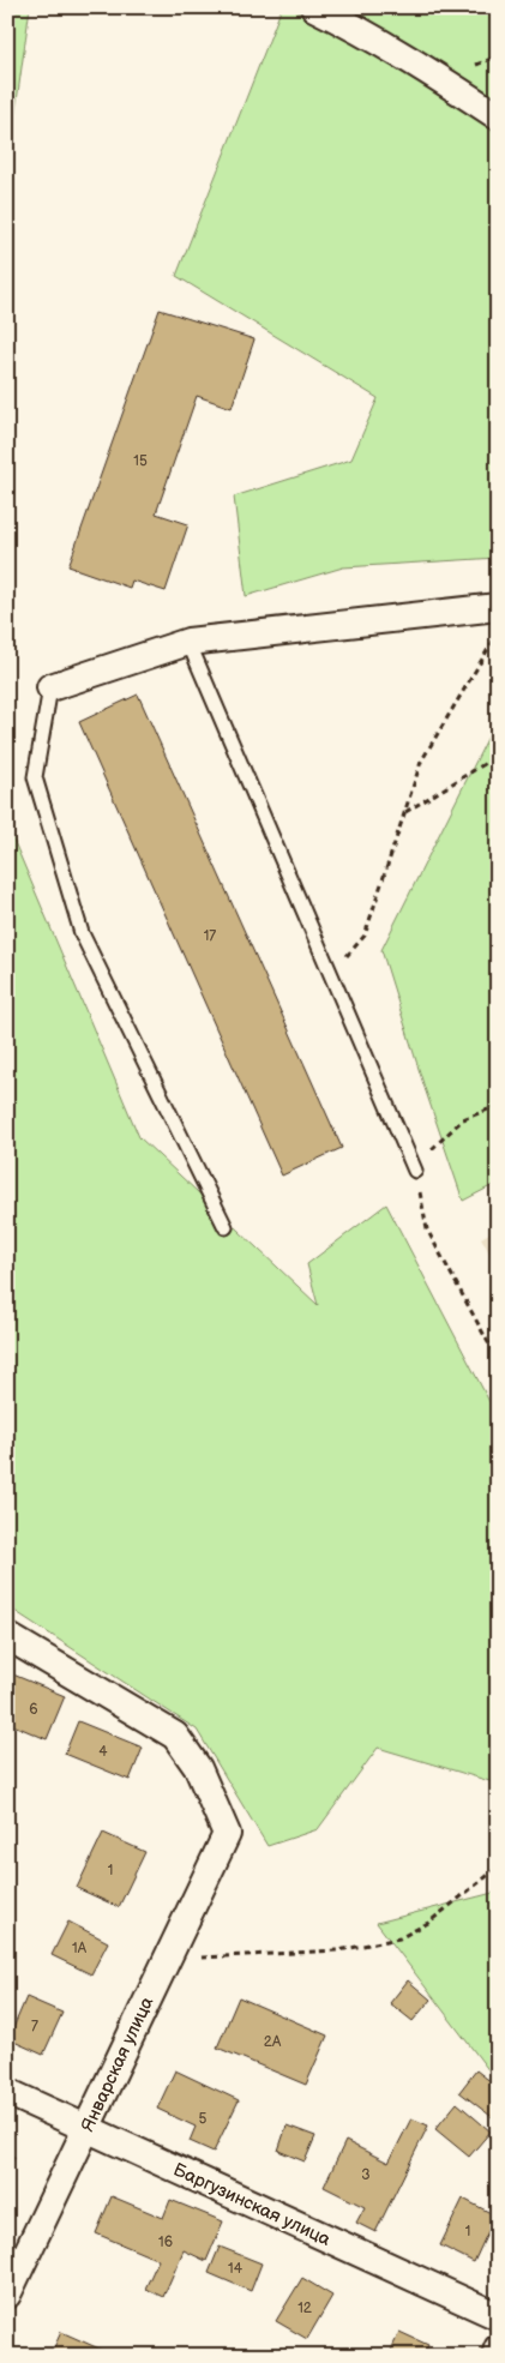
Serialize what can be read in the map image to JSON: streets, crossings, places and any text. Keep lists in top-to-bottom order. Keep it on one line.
{"streets":{"street":["Январская улица","Баргузинская улица"]},"crossings":[["Январская улица","Баргузинская улица"]],"house_numbers":["15","17","6","4","1","1А","7","2А","5","3","1","16","14","12"]}
